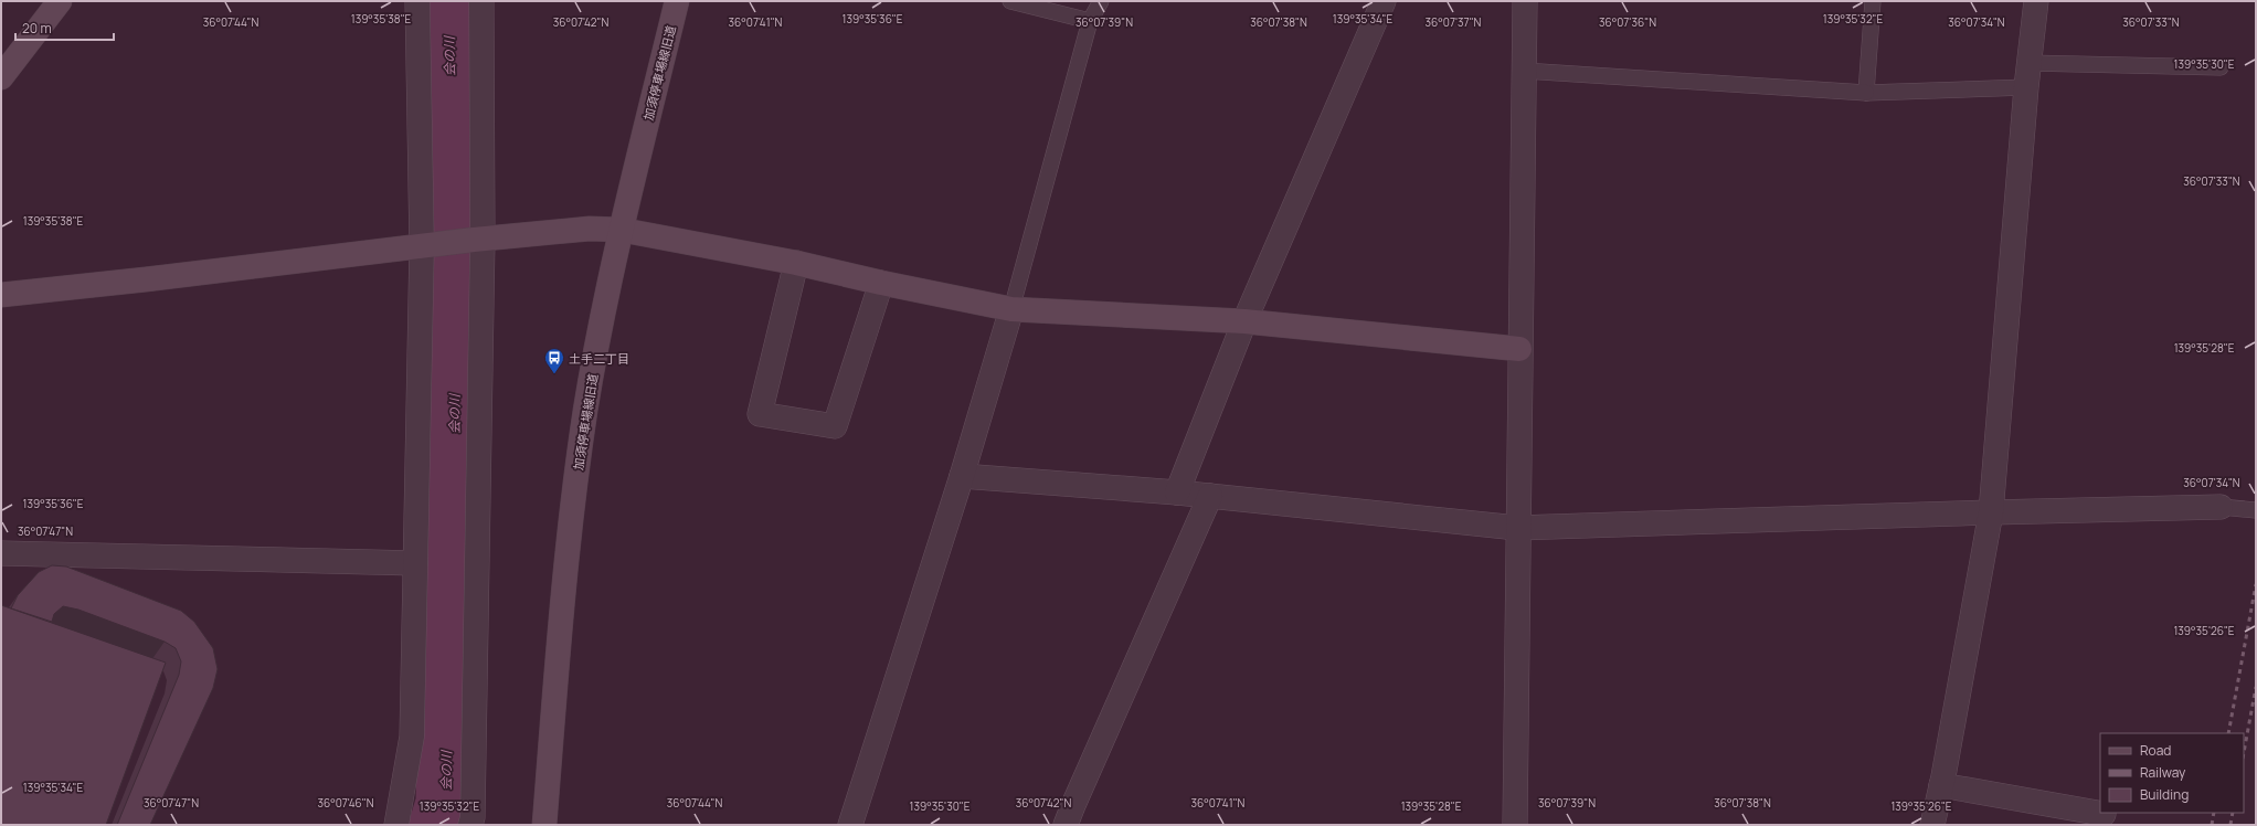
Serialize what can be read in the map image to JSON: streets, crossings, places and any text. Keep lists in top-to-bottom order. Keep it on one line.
{"streets":{"street":["加須停車場線旧道"]},"water":["会の川"],"places":{"bus stop":["土手二丁目"]},"legend":["Road","Railway","Building"],"scale_bar":"20 m","coordinates":["139°35'38\"E","139°35'36\"E","139°35'34\"E","139°35'32\"E","36°07'44\"N","36°07'42\"N","36°07'39\"N","36°07'38\"N","36°07'37\"N","36°07'34\"N","36°07'41\"N","36°07'36\"N","36°07'33\"N","139°35'30\"E","139°35'28\"E","36°07'47\"N","139°35'26\"E","36°07'46\"N"]}
